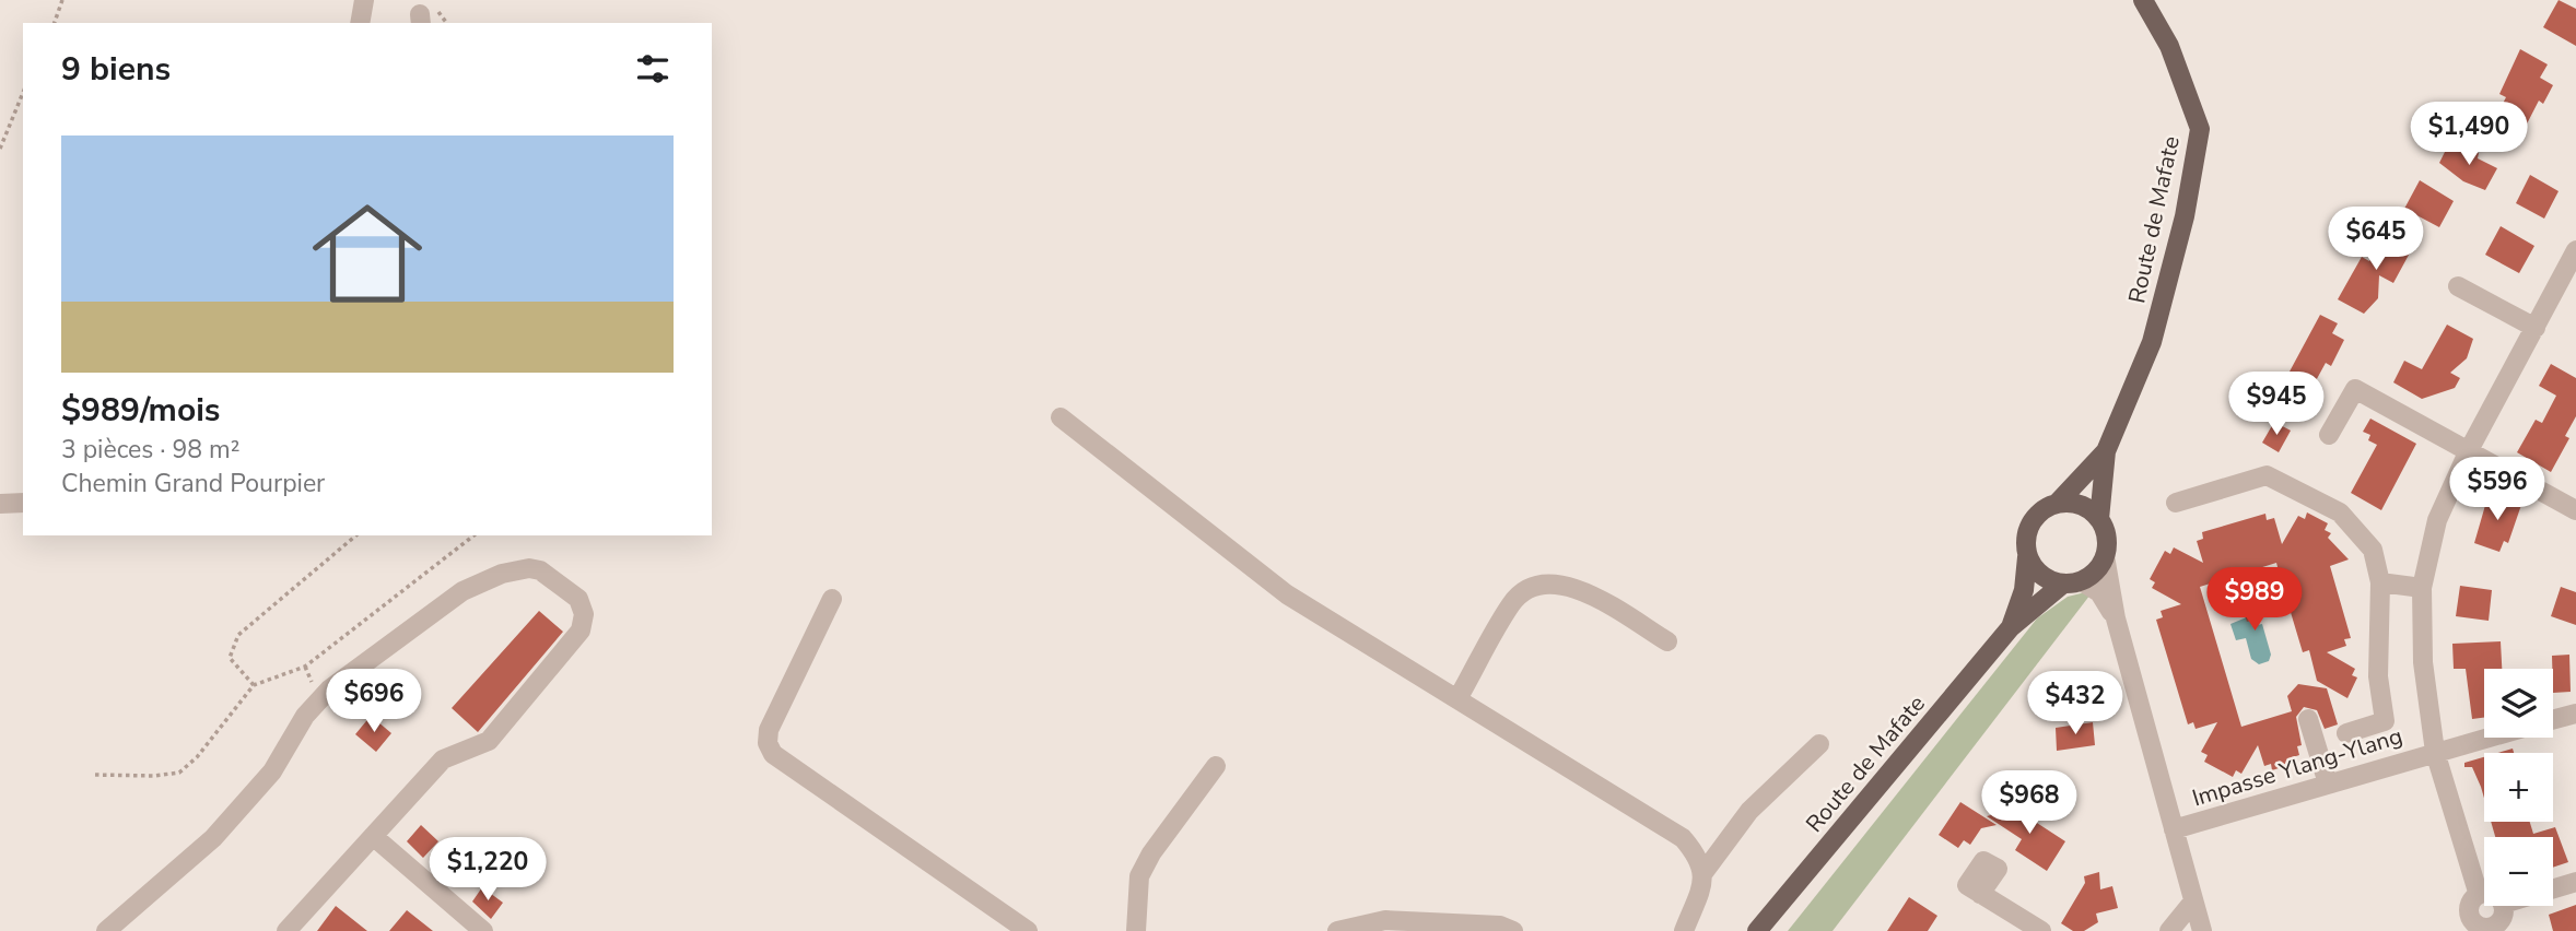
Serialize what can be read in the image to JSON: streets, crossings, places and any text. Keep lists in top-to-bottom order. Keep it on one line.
{"streets":{"main road":["Route de Mafate"],"street":["Impasse Ylang-Ylang"]},"page":{"heading":"9 biens","price":["$1,490","$645","$945","$596","$989","$696","$432","$968","$1,220"],"list":[{"name":"$989/mois","note":"3 pièces · 98 m² · Chemin Grand Pourpier"}],"map_buttons":["+","−"]}}
